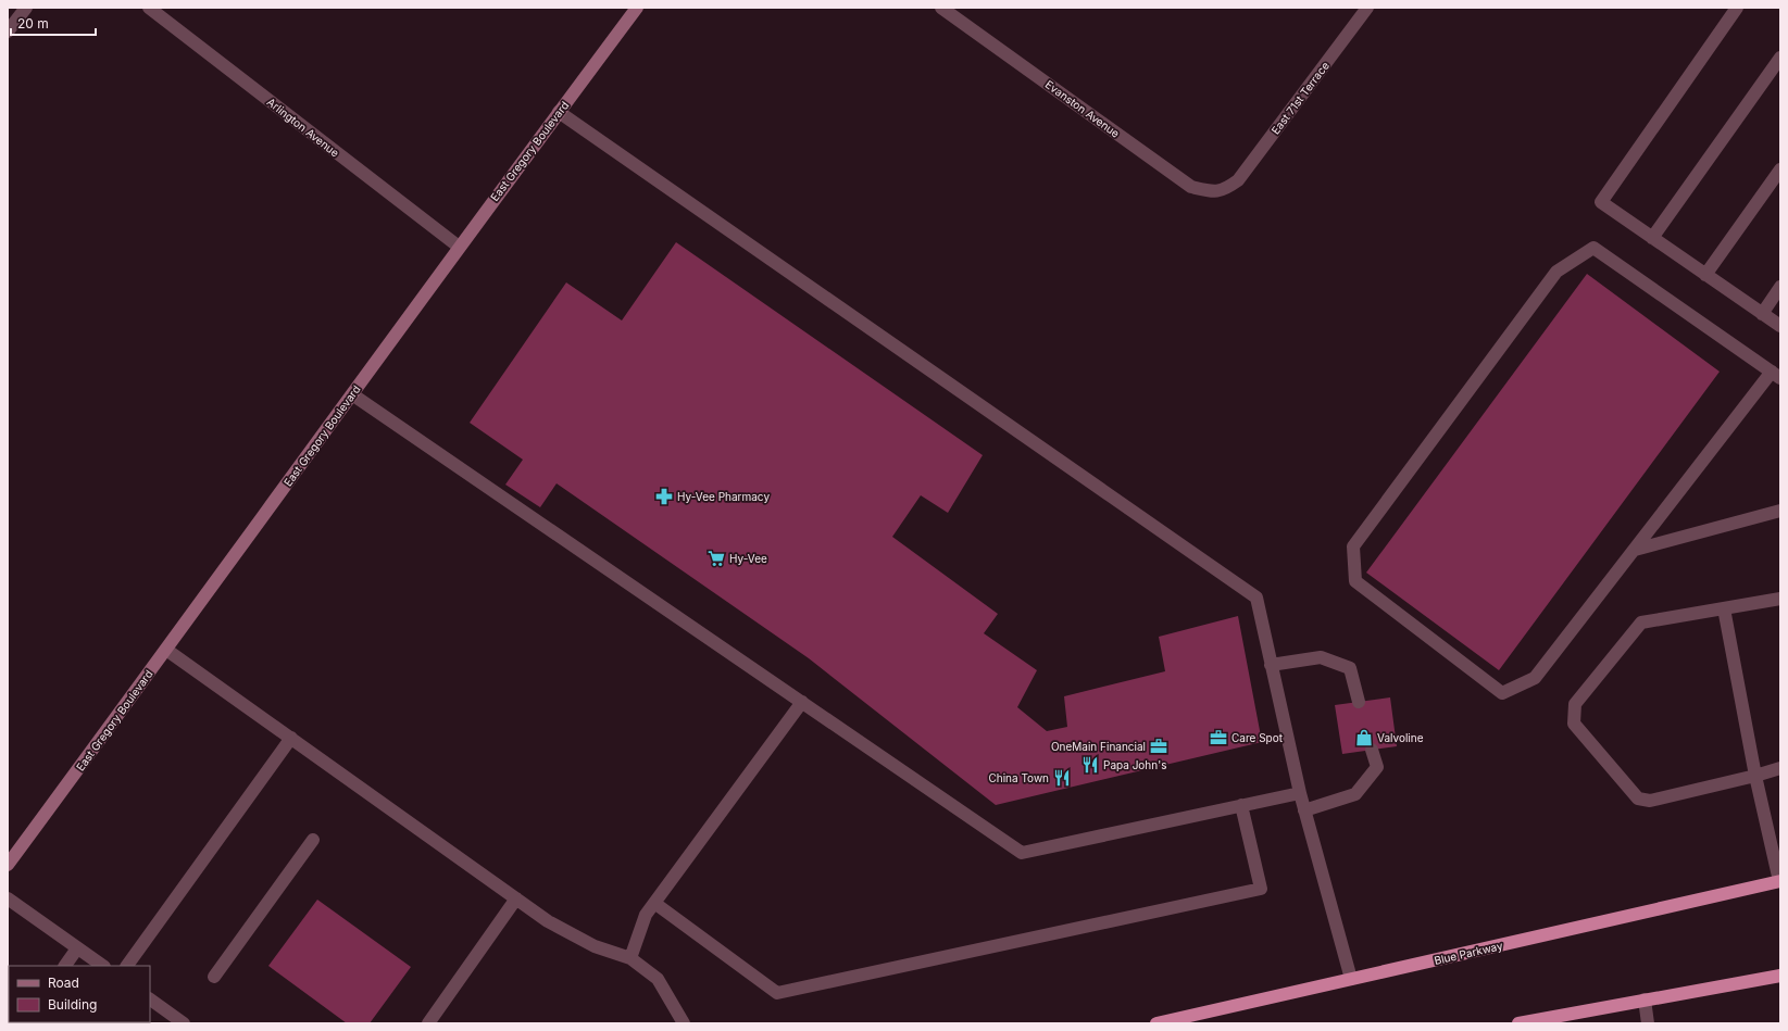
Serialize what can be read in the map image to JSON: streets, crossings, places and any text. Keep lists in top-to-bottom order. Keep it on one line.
{"streets":{"highway":["Blue Parkway"],"main road":["East Gregory Boulevard"],"street":["East 71st Terrace","Evanston Avenue","Arlington Avenue"]},"crossings":[["East 71st Terrace","Evanston Avenue"],["Arlington Avenue","East Gregory Boulevard"]],"places":{"pharmacy":["Hy-Vee Pharmacy"],"supermarket":["Hy-Vee"],"office":["Care Spot","OneMain Financial"],"shop":["Valvoline"],"restaurant":["Papa John's","China Town"]},"legend":["Road","Building"],"scale_bar":"20 m"}
